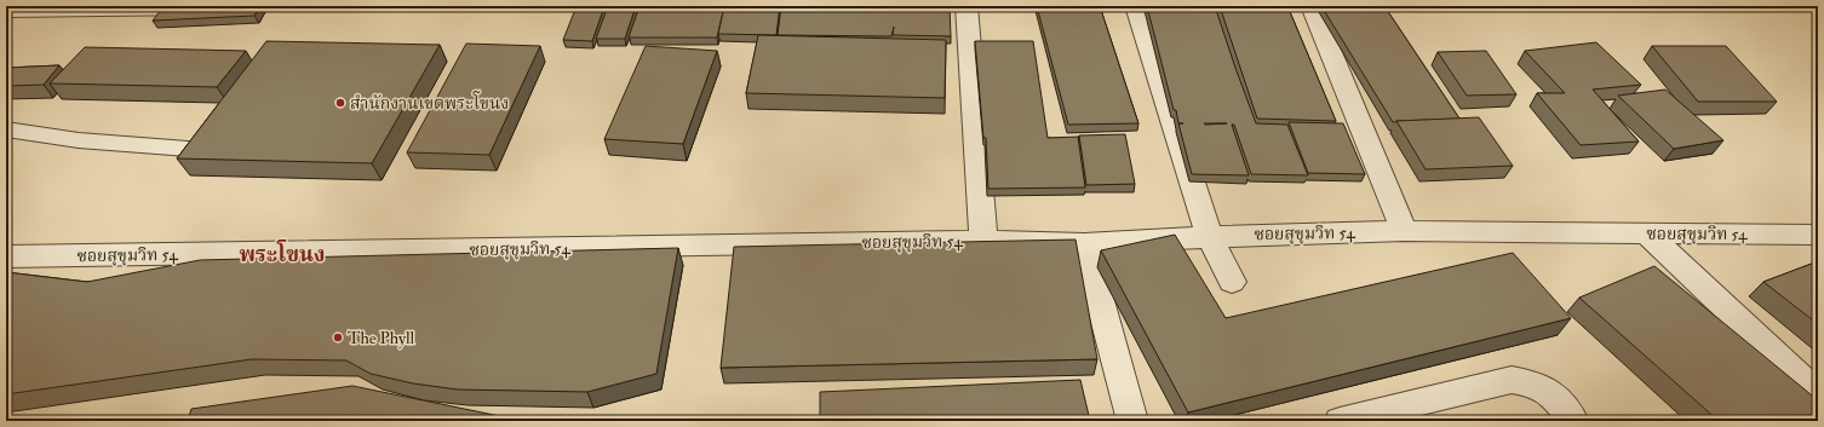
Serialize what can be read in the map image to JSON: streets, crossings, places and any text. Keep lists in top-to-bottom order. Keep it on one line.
{"streets":{"street":["ซอยสุขุมวิท 54"]},"districts":["พระโขนง"],"places":["สำนักงานเขตพระโขนง","The Phyll"]}
